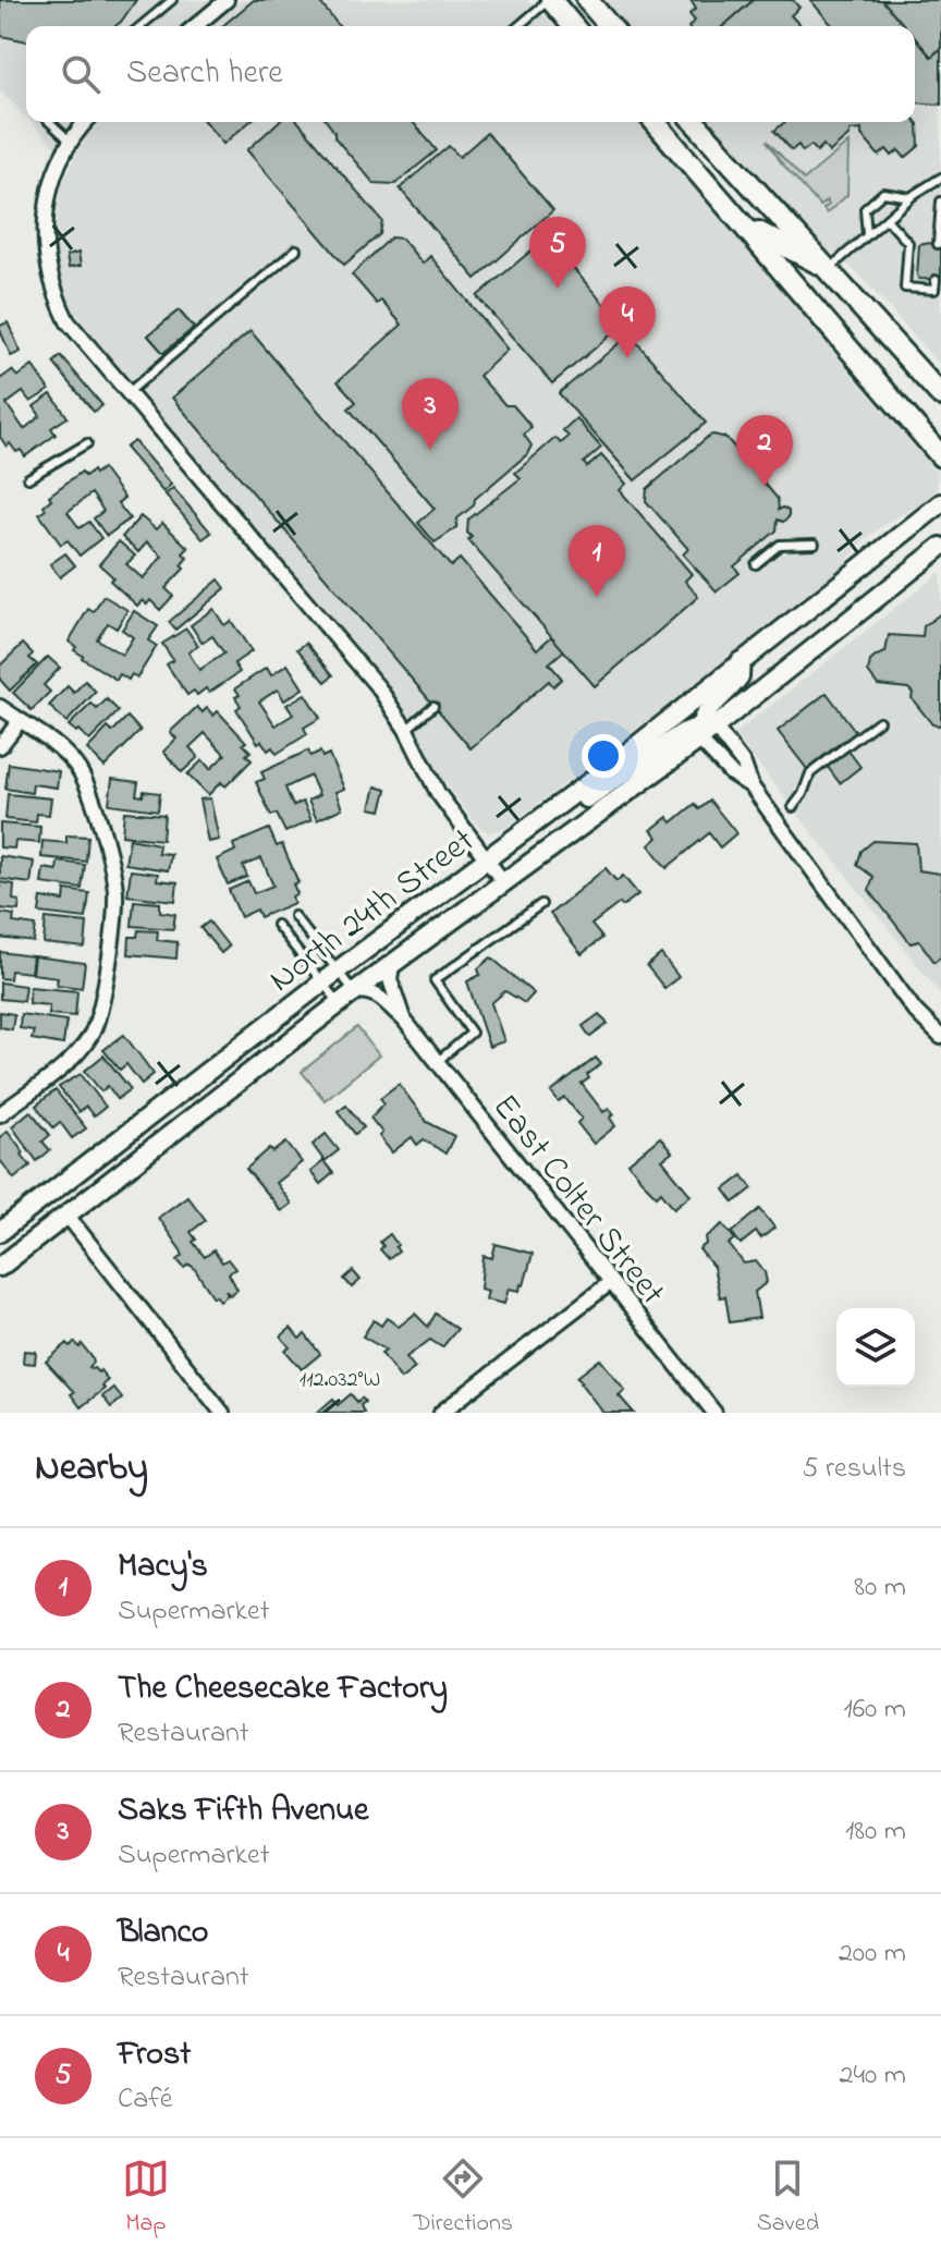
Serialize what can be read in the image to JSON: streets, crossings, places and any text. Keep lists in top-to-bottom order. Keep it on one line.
{"streets":{"main road":["North 24th Street"],"street":["East Colter Street"]},"crossings":[["North 24th Street","East Colter Street"]],"page":{"search":"Search here","pins":["5","4","3","2","1"],"heading":["Nearby","5 results"],"list":[{"mark":"1","name":"Macy's","note":"Supermarket","value":"80 m"},{"mark":"2","name":"The Cheesecake Factory","note":"Restaurant","value":"160 m"},{"mark":"3","name":"Saks Fifth Avenue","note":"Supermarket","value":"180 m"},{"mark":"4","name":"Blanco","note":"Restaurant","value":"200 m"},{"mark":"5","name":"Frost","note":"Café","value":"240 m"}],"nav":["Map","Directions","Saved"]},"coordinates":["112.032°W"]}
